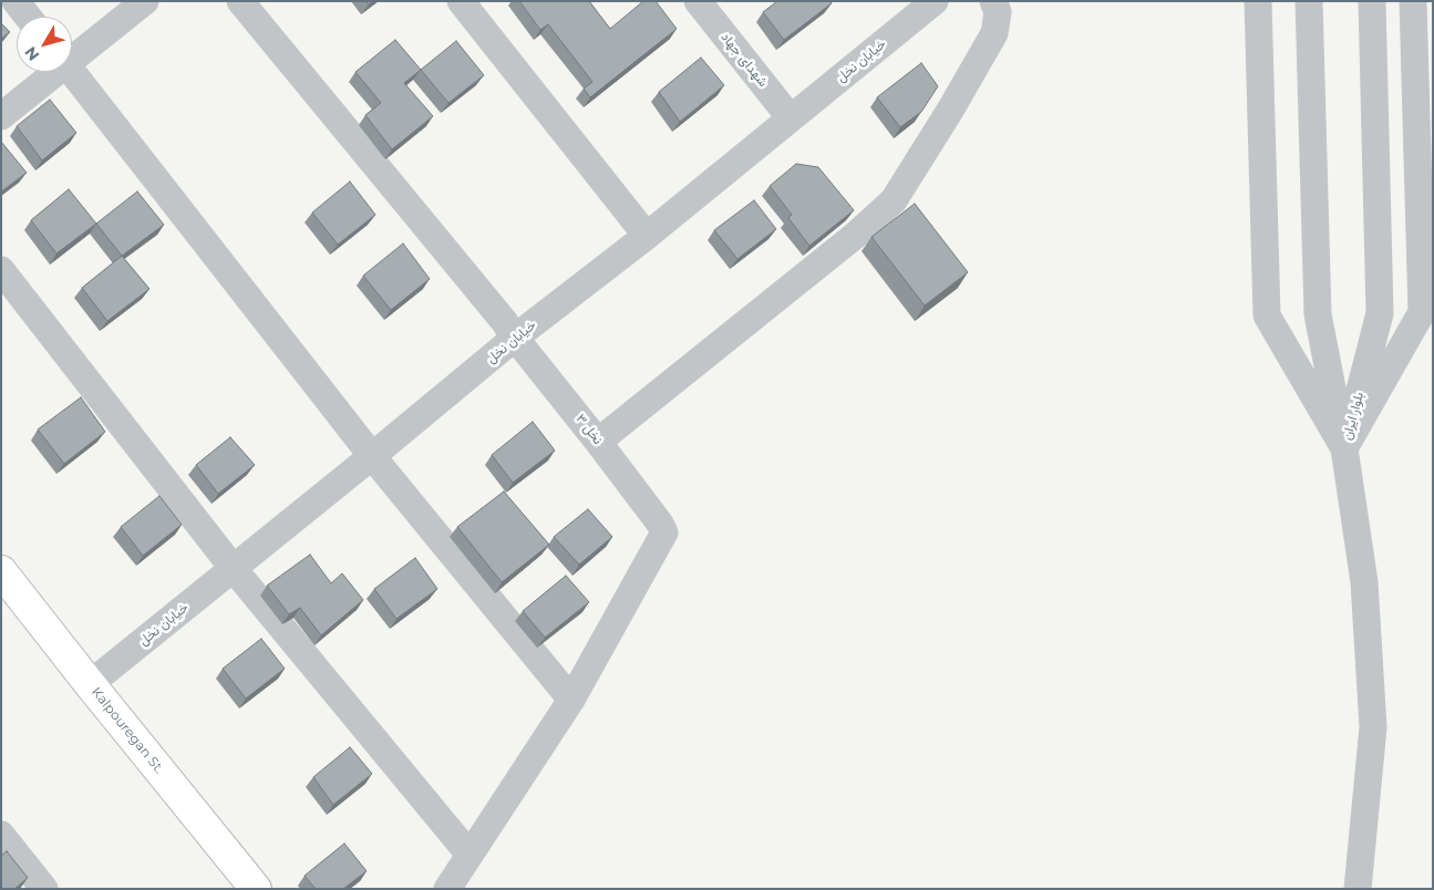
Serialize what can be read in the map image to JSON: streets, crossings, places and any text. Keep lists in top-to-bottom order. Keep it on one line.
{"streets":{"main road":["Kalpouregan St."],"street":["شهدای جهاد","خیابان نخل","بلوار ایران","نخل ۳"]},"crossings":[["شهدای جهاد","خیابان نخل"],["خیابان نخل","نخل ۳"],["خیابان نخل","Kalpouregan St."]],"north":"bottom left"}
